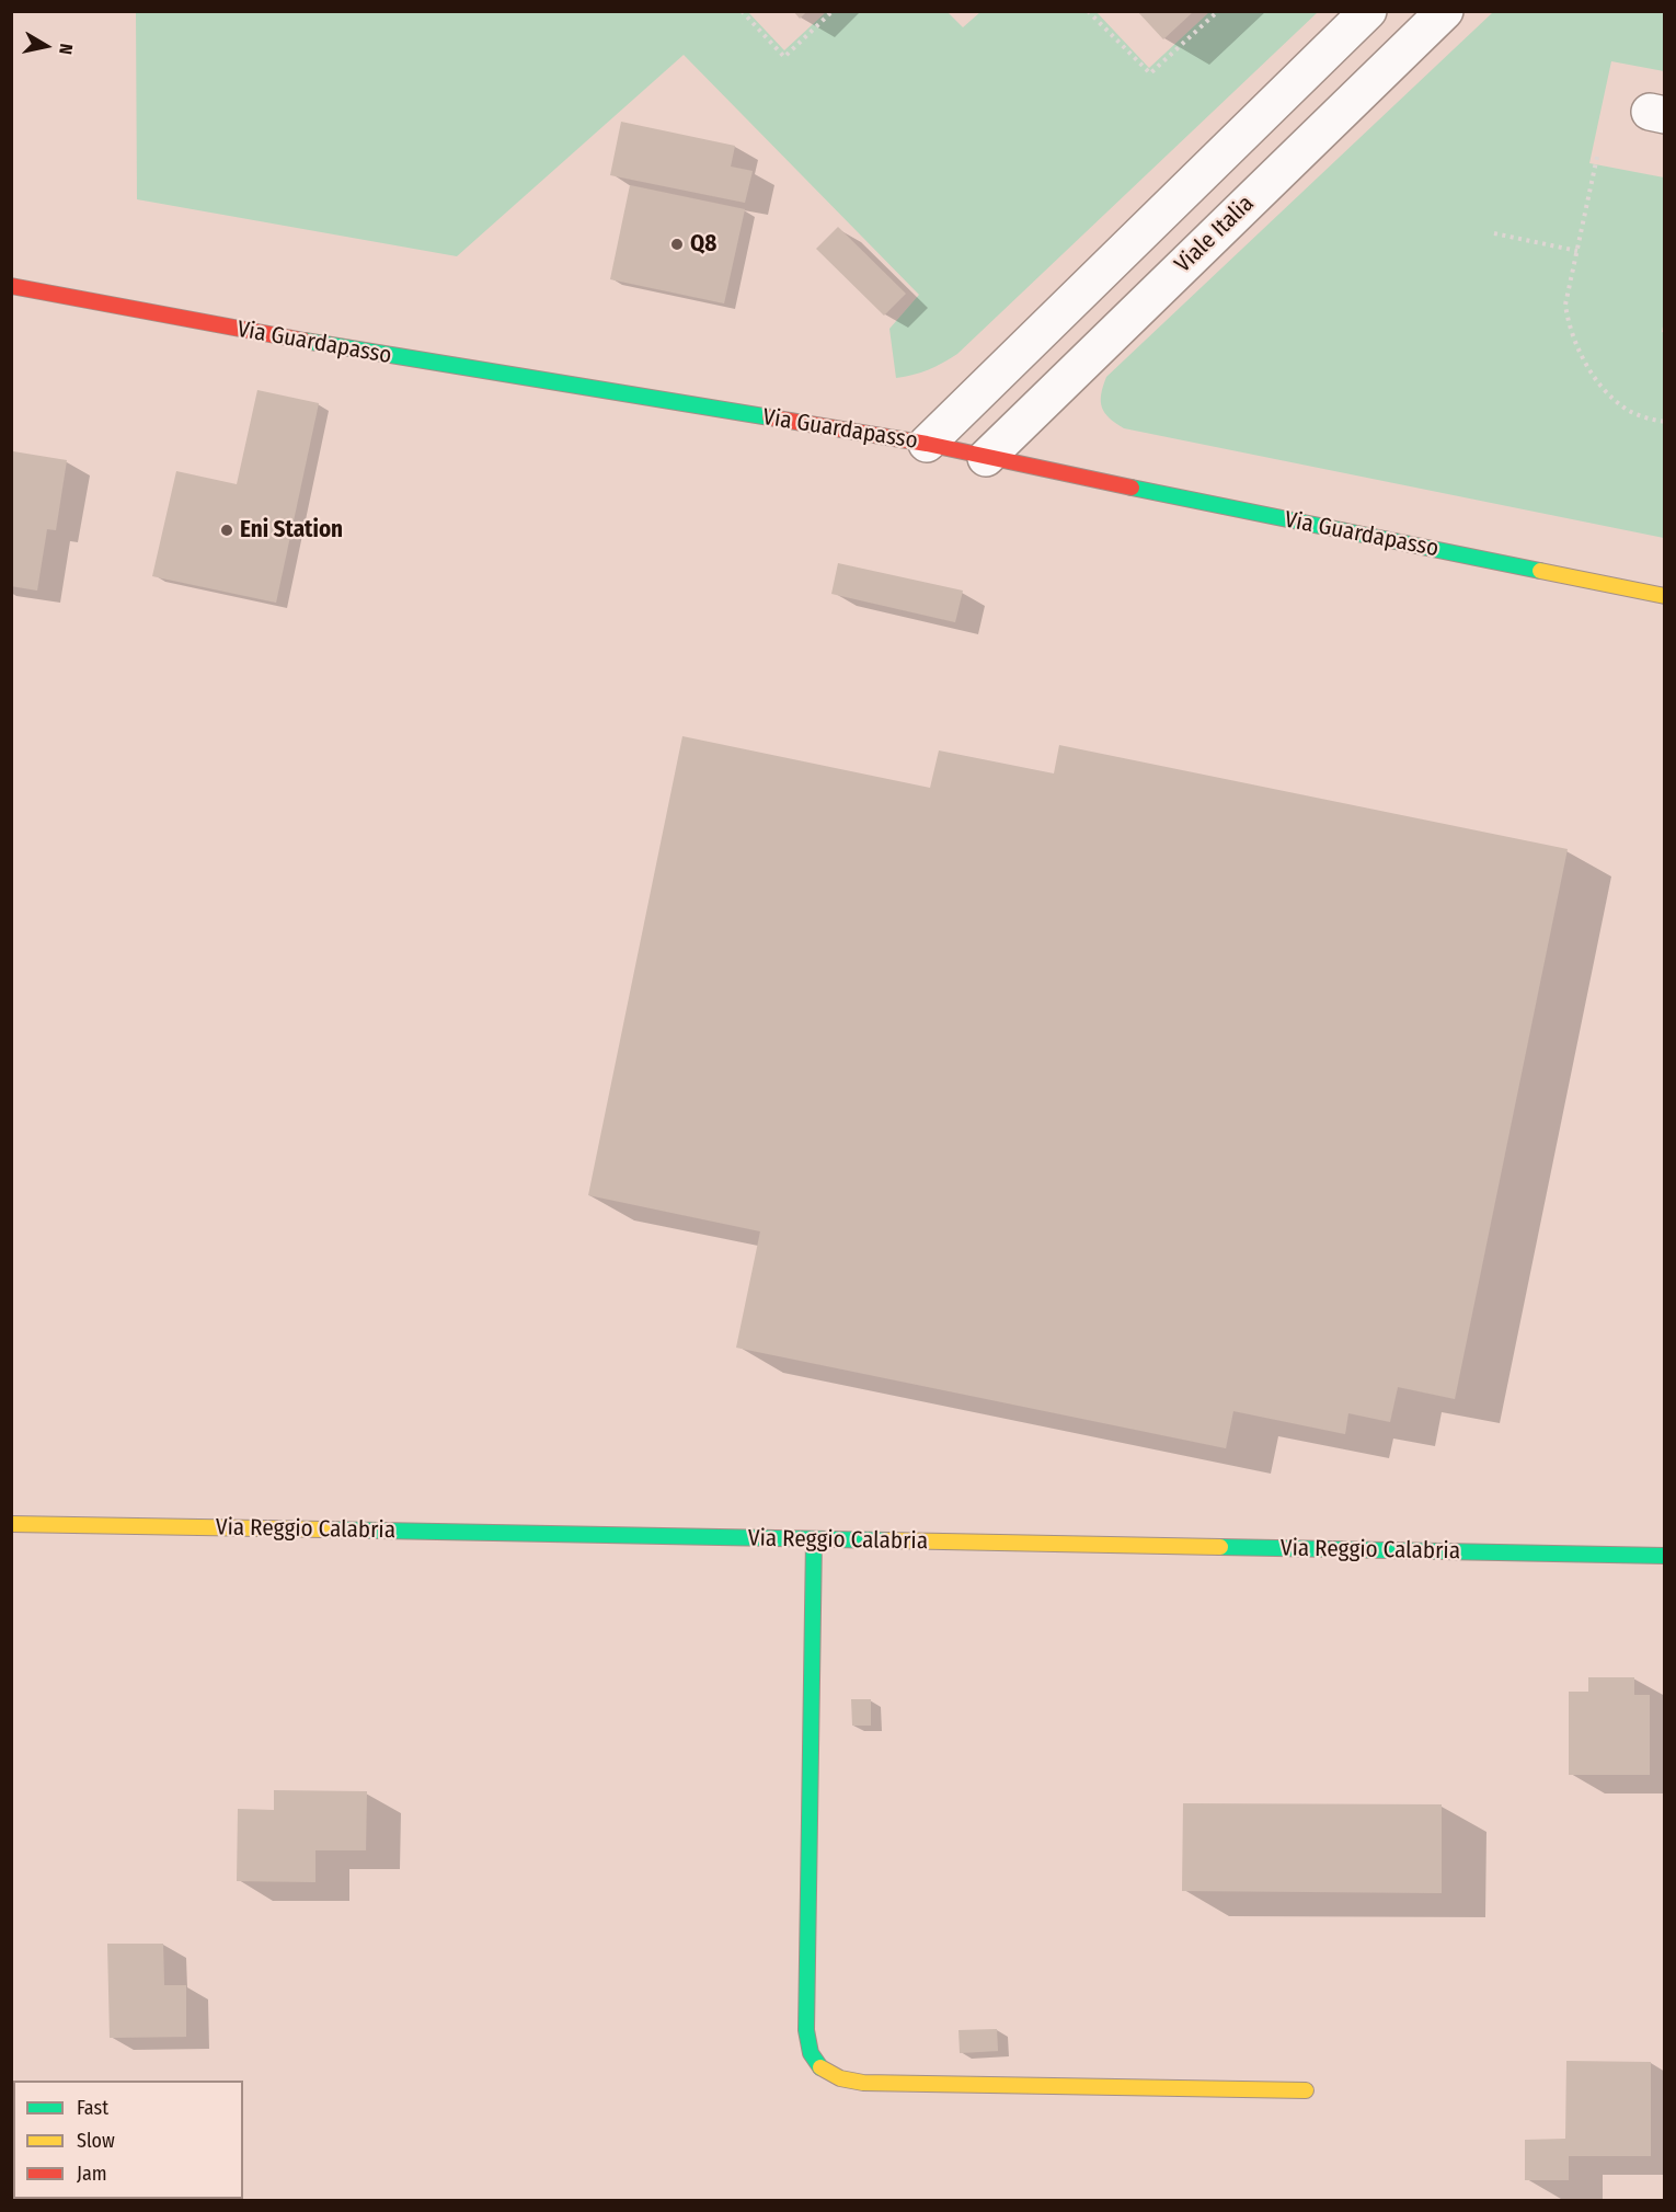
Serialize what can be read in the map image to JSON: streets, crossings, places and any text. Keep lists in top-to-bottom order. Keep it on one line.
{"streets":{"street":["Viale Italia","Via Guardapasso","Via Reggio Calabria"]},"crossings":[["Viale Italia","Via Guardapasso"]],"places":["Q8","Eni Station"],"legend":["Fast","Slow","Jam"],"north":"right"}
